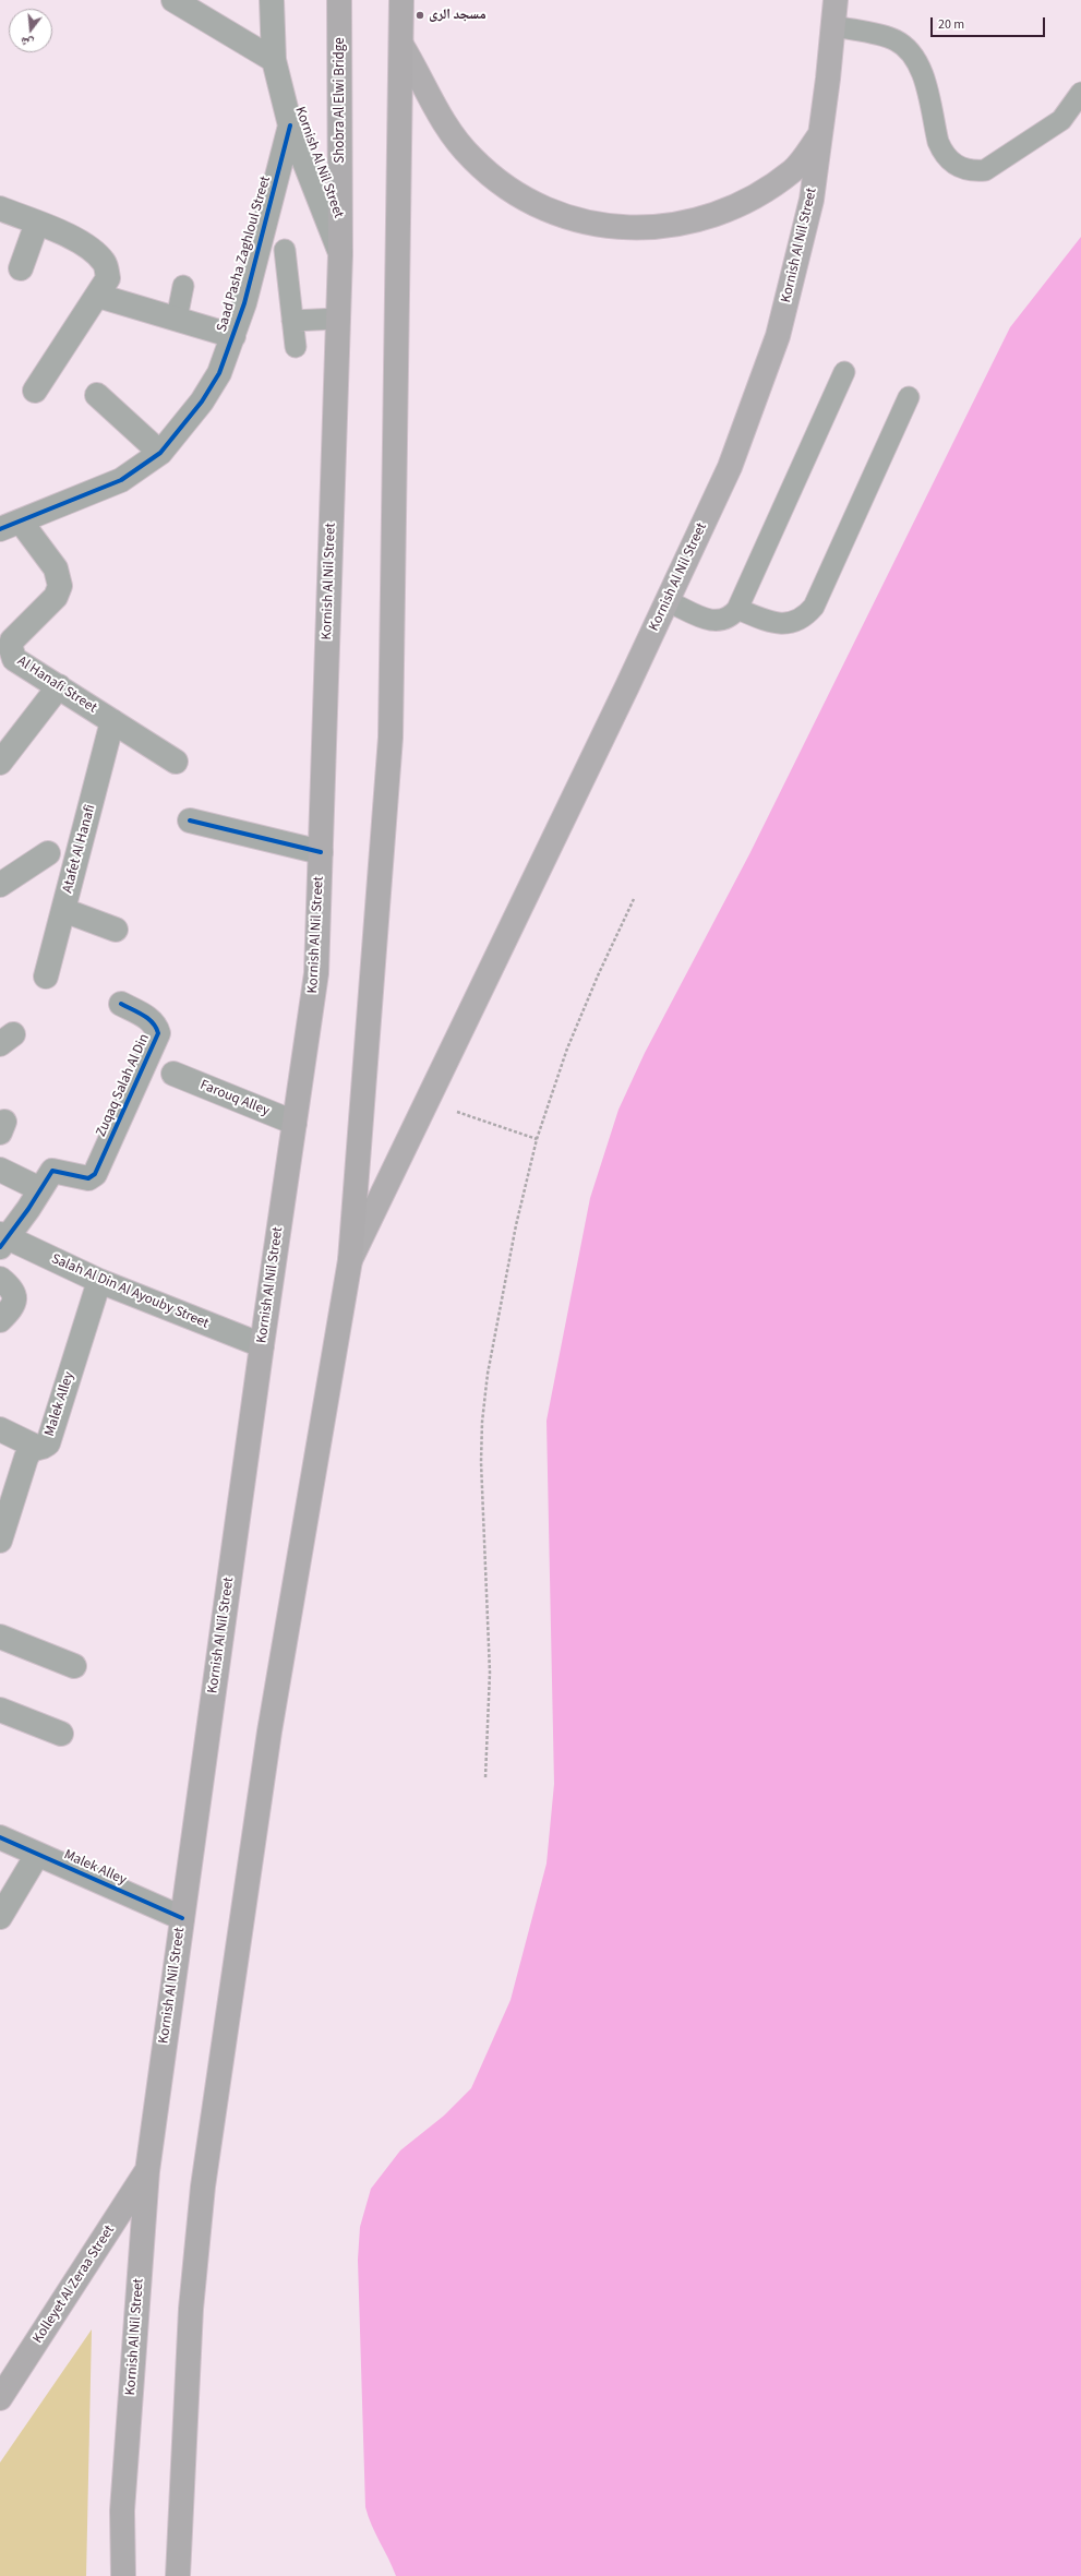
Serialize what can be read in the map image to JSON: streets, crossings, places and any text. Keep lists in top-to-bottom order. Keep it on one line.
{"streets":{"highway":["Shobra Al Elwi Bridge","Kornish Al Nil Street","Kolleyet Al Zeraa Street"],"street":["Saad Pasha Zaghloul Street","Al Hanafi Street","Atafet Al Hanafi","Zuqaq Salah Al Din","Farouq Alley","Salah Al Din Al Ayouby Street","Malek Alley"]},"crossings":[["Shobra Al Elwi Bridge","Kornish Al Nil Street"],["Kornish Al Nil Street","Saad Pasha Zaghloul Street"],["Kornish Al Nil Street","Farouq Alley"],["Kornish Al Nil Street","Salah Al Din Al Ayouby Street"],["Kornish Al Nil Street","Malek Alley"],["Kornish Al Nil Street","Kolleyet Al Zeraa Street"],["Saad Pasha Zaghloul Street","Al Hanafi Street"],["Al Hanafi Street","Atafet Al Hanafi"],["Zuqaq Salah Al Din","Salah Al Din Al Ayouby Street"],["Salah Al Din Al Ayouby Street","Malek Alley"]],"places":["مسجد الرى"],"scale_bar":"20 m","north":"bottom"}
